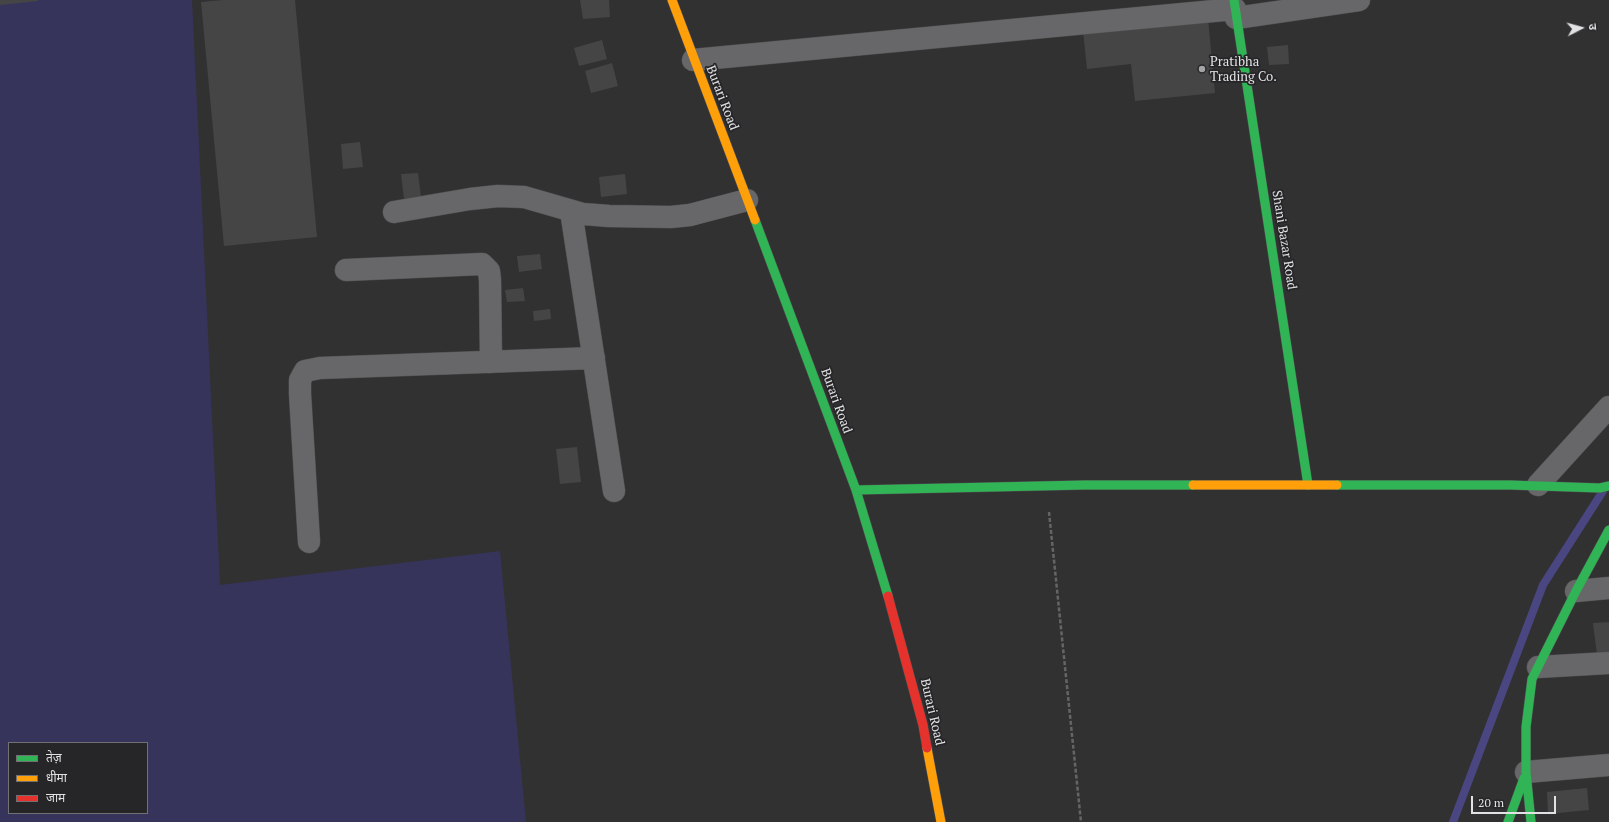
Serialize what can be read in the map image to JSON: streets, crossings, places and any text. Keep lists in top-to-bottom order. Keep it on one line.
{"streets":{"street":["Burari Road","Shani Bazar Road"]},"places":["Pratibha Trading Co."],"legend":["तेज़","धीमा","जाम"],"scale_bar":"20 m","north":"right"}
